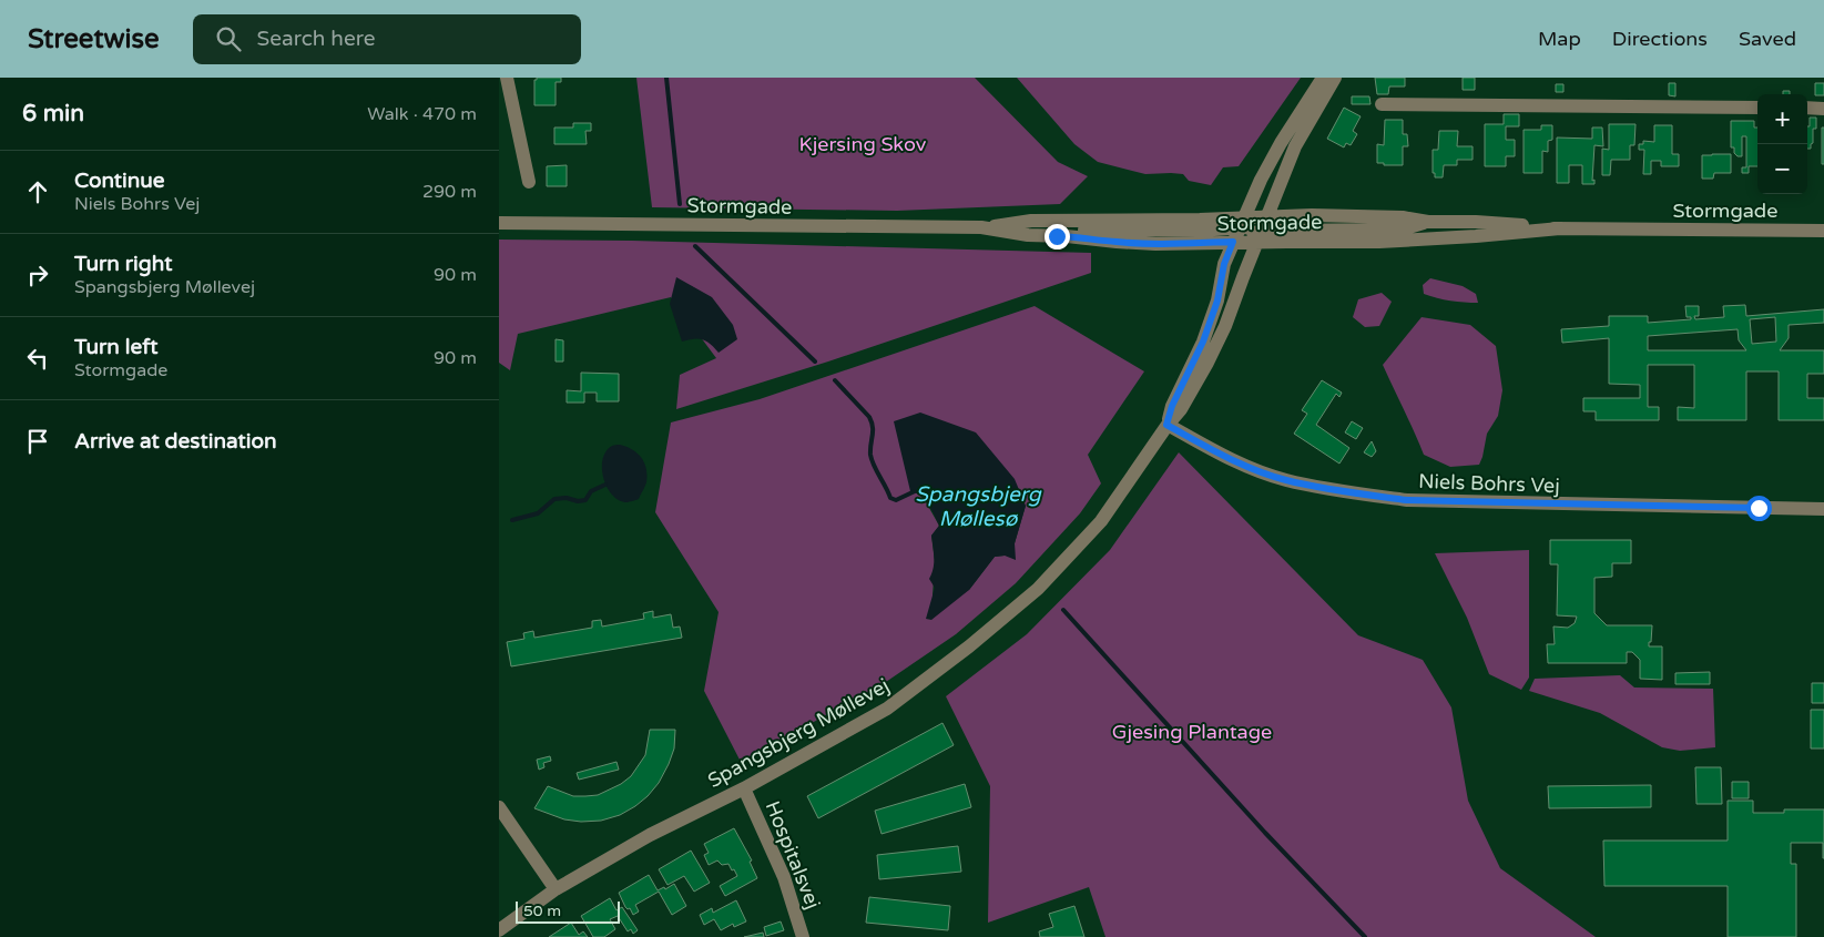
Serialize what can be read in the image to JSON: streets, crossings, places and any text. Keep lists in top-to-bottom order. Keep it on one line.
{"streets":{"street":["Stormgade","Niels Bohrs Vej","Spangsbjerg Møllevej","Hospitalsvej"]},"crossings":[["Stormgade","Spangsbjerg Møllevej"],["Niels Bohrs Vej","Spangsbjerg Møllevej"],["Spangsbjerg Møllevej","Hospitalsvej"]],"water":["Spangsbjerg Møllesø"],"parks":["Kjersing Skov","Gjesing Plantage"],"scale_bar":"50 m","page":{"header":"Streetwise","search":"Search here","nav":["Map","Directions","Saved"],"heading":["6 min","Walk · 470 m"],"map_buttons":["+","−"],"list":[["Continue","Niels Bohrs Vej","290 m"],["Turn right","Spangsbjerg Møllevej","90 m"],["Turn left","Stormgade","90 m"],"Arrive at destination"],"scale":"50 m"}}
